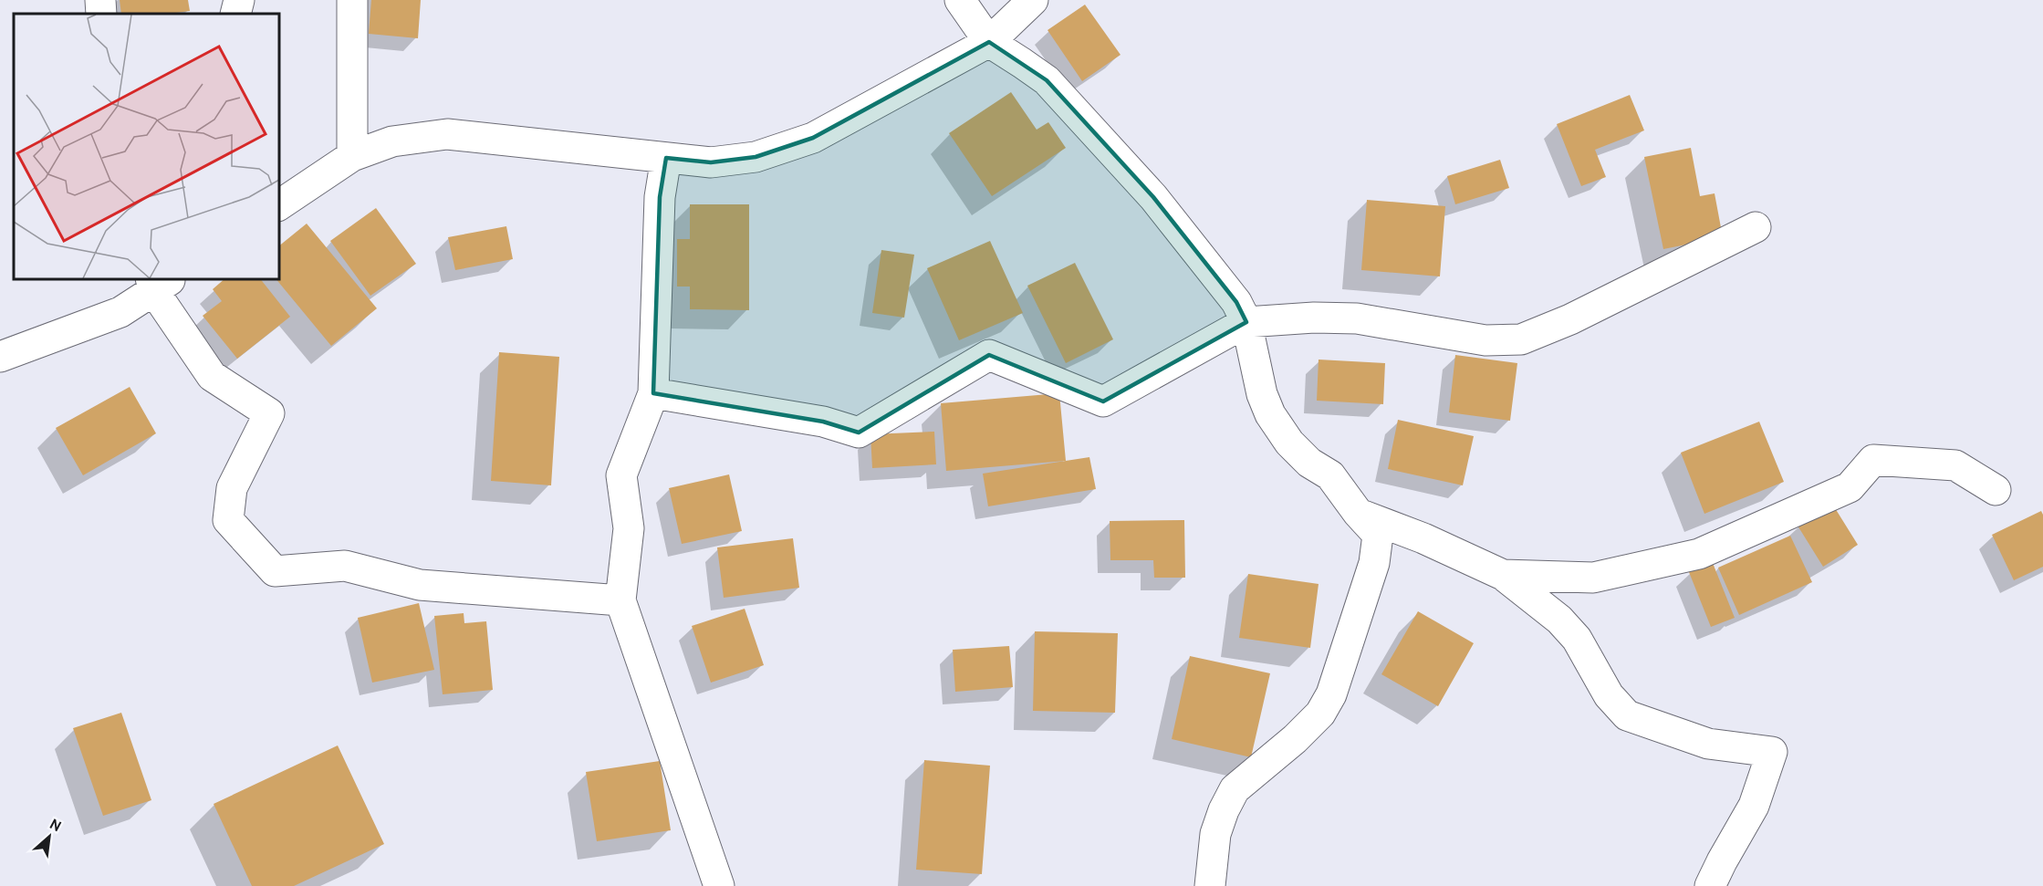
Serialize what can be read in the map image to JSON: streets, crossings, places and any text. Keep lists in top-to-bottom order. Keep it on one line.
{"north":"top right"}
